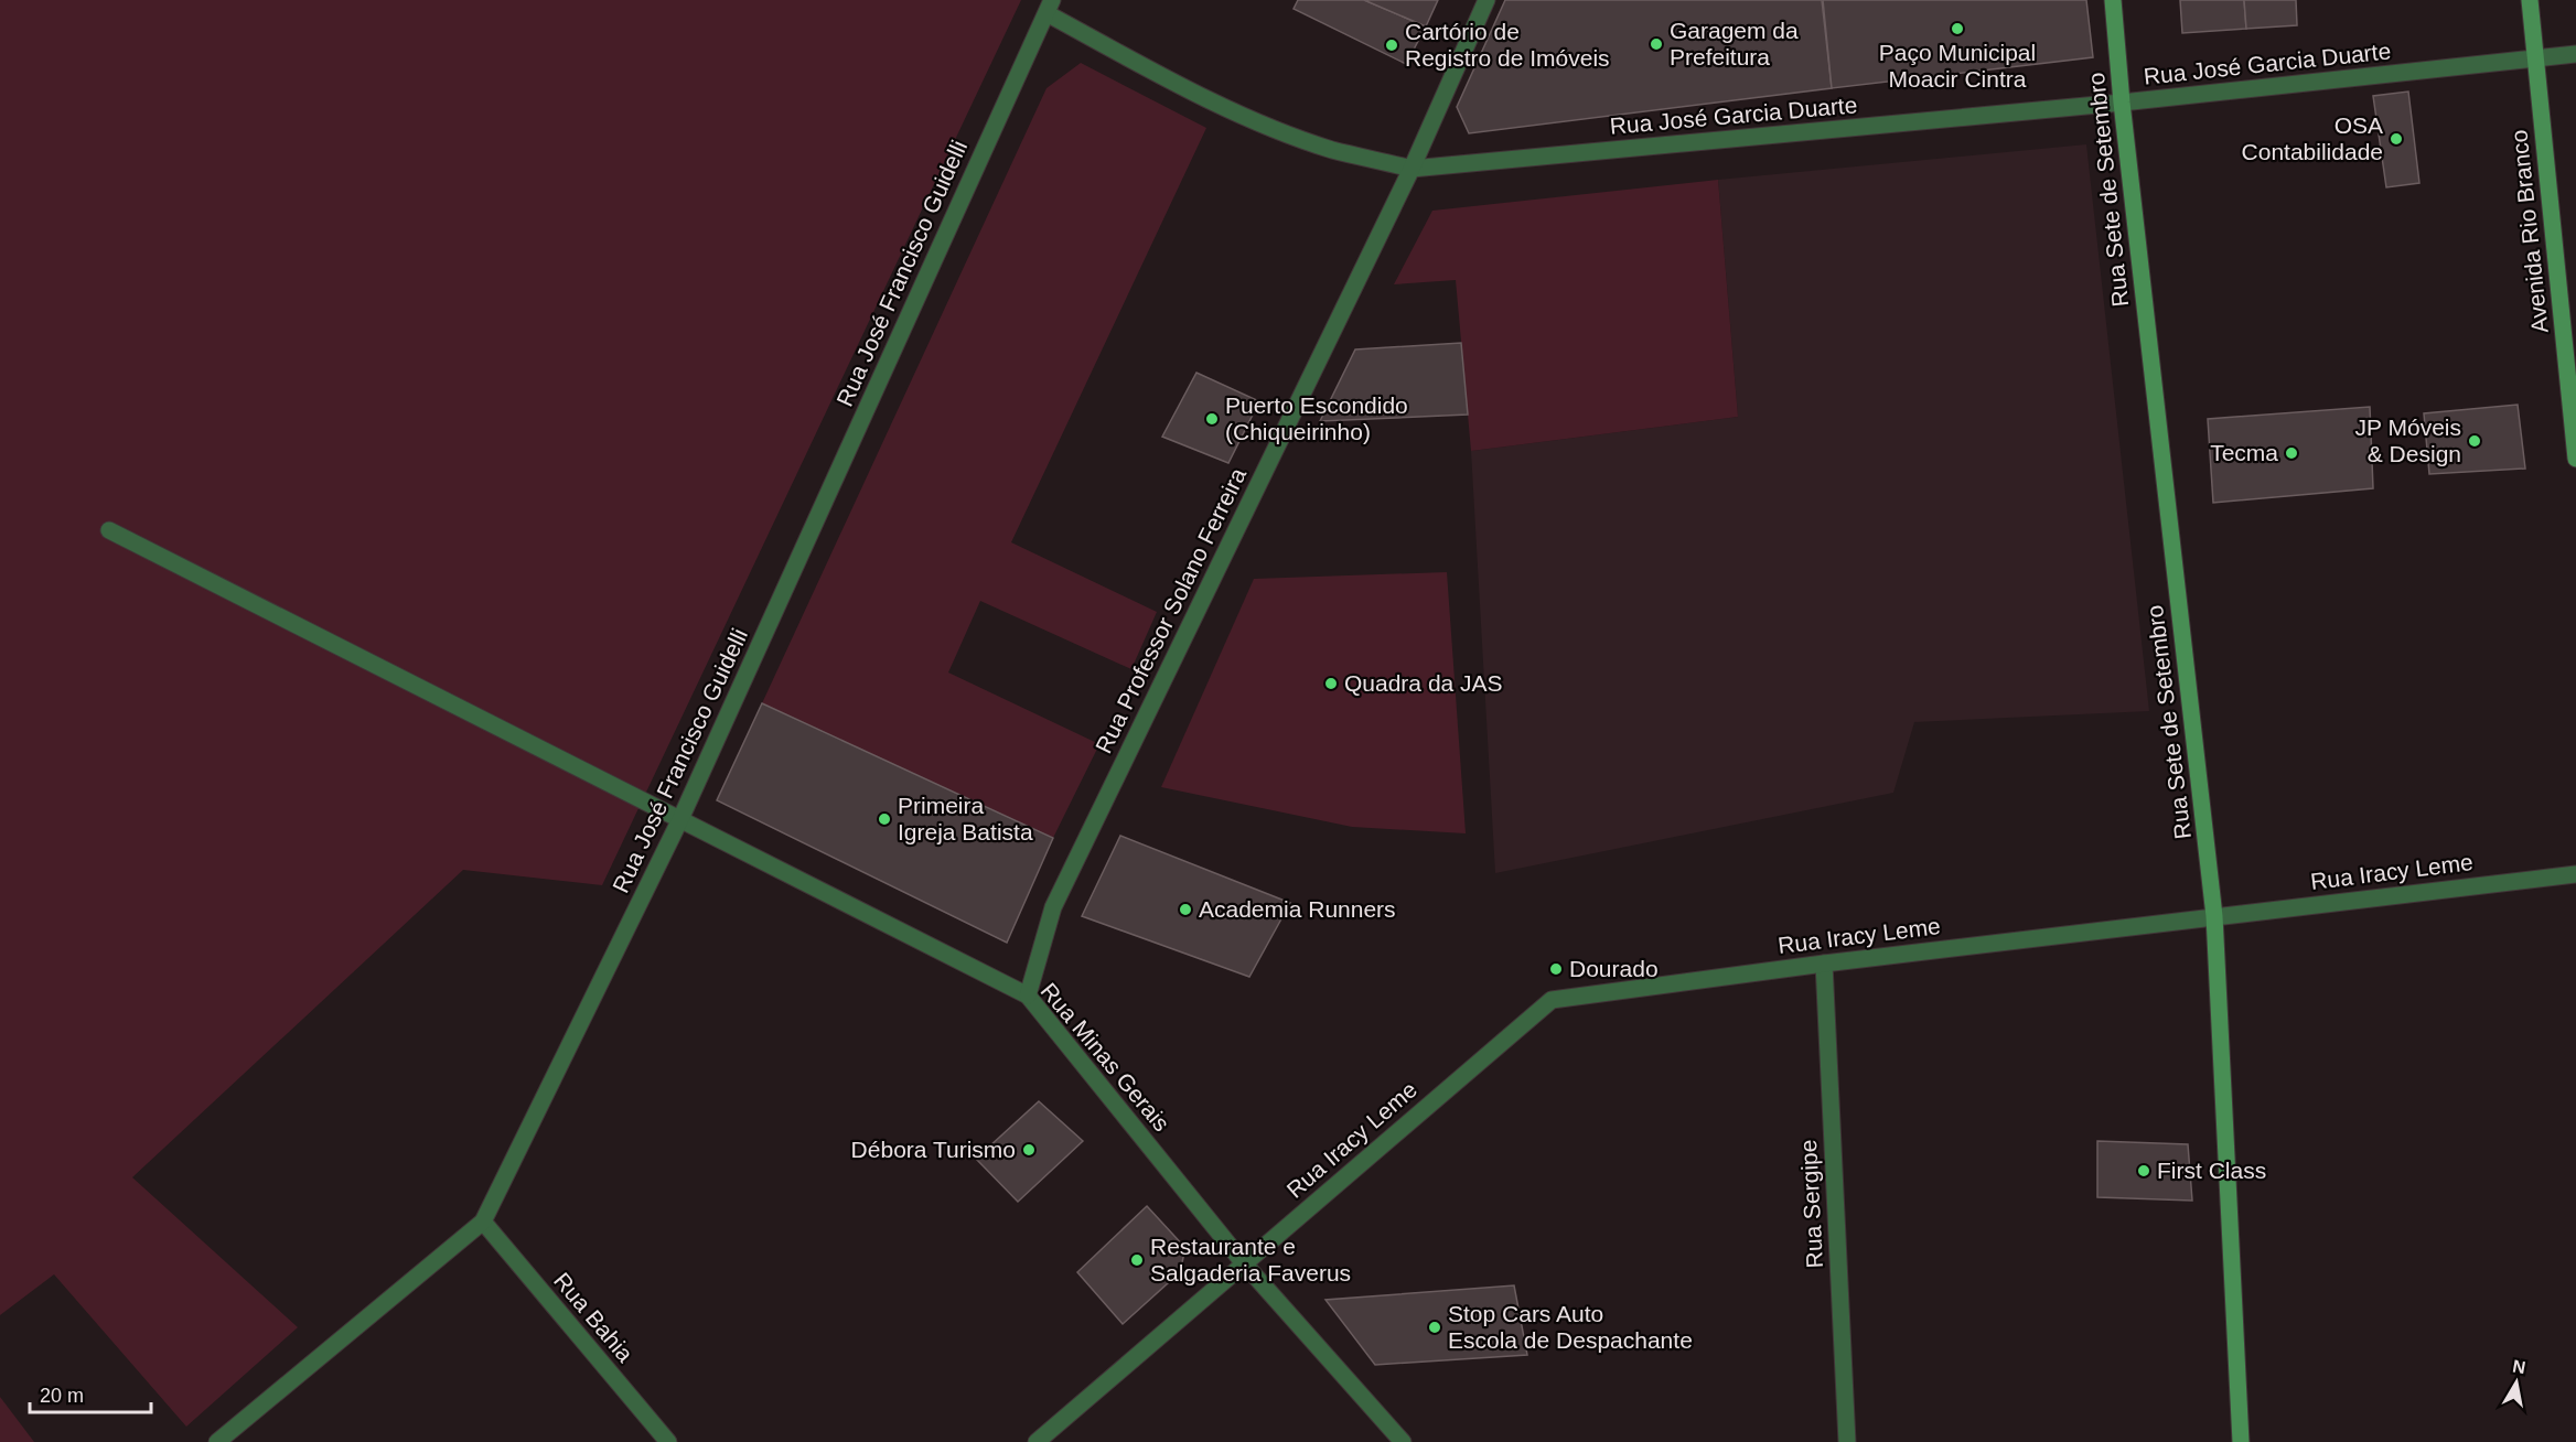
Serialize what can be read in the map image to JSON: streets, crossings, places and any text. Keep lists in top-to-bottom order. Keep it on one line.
{"streets":{"main road":["Rua Sete de Setembro","Avenida Rio Branco"],"street":["Rua José Garcia Duarte","Rua José Francisco Guidelli","Rua Professor Solano Ferreira","Rua Iracy Leme","Rua Minas Gerais","Rua Sergipe","Rua Bahia"]},"crossings":[["Rua José Garcia Duarte","Rua Sete de Setembro"],["Rua José Garcia Duarte","Avenida Rio Branco"],["Rua José Garcia Duarte","Rua José Francisco Guidelli"],["Rua José Garcia Duarte","Rua Professor Solano Ferreira"],["Rua Sete de Setembro","Rua Iracy Leme"],["Rua José Francisco Guidelli","Rua Minas Gerais"],["Rua José Francisco Guidelli","Rua Bahia"],["Rua Professor Solano Ferreira","Rua Minas Gerais"],["Rua Iracy Leme","Rua Minas Gerais"],["Rua Iracy Leme","Rua Sergipe"]],"places":["Paço Municipal Moacir Cintra","Garagem da Prefeitura","Cartório de Registro de Imóveis","OSA Contabilidade","Puerto Escondido (Chiqueirinho)","JP Móveis & Design","Tecma","Quadra da JAS","Primeira Igreja Batista","Academia Runners","Dourado","Débora Turismo","First Class","Restaurante e Salgaderia Faverus","Stop Cars Auto Escola de Despachante"],"scale_bar":"20 m","north":"top"}
